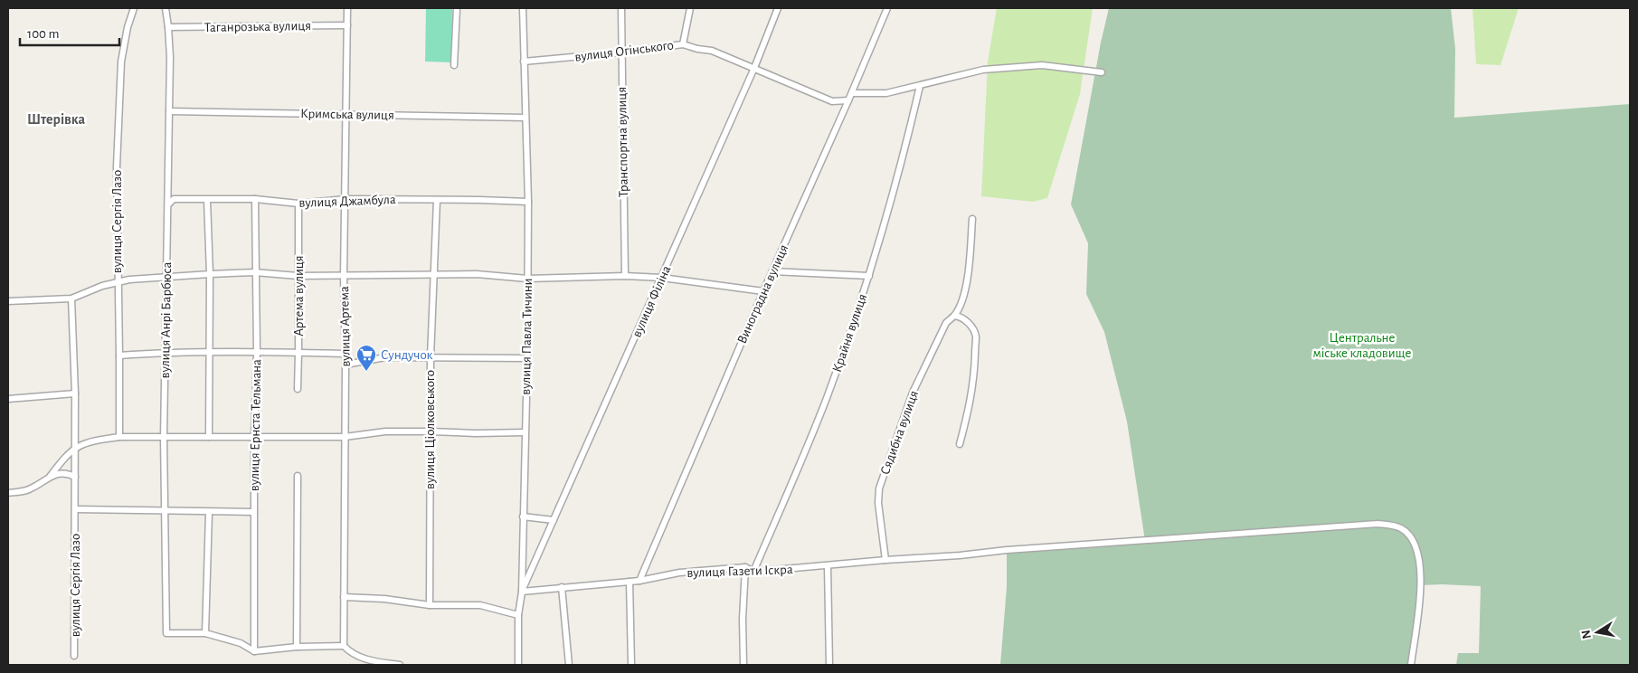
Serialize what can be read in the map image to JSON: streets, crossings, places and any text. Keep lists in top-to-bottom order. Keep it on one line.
{"streets":{"street":["Таганрозька вулиця","вулиця Огінського","Кримська вулиця","Транспортна вулиця","вулиця Джамбула","вулиця Сергія Лазо","Виноградна вулиця","Артема вулиця","вулиця Філіна","вулиця Анрі Барбюса","вулиця Артема","Крайня вулиця","вулиця Павла Тичини","вулиця Ернста Тельмана","вулиця Ціолковського","Сядибна вулиця","вулиця Газети Іскра"]},"crossings":[["Таганрозька вулиця","вулиця Анрі Барбюса"],["Таганрозька вулиця","вулиця Артема"],["вулиця Огінського","Транспортна вулиця"],["вулиця Огінського","Виноградна вулиця"],["вулиця Огінського","вулиця Філіна"],["вулиця Огінського","вулиця Павла Тичини"],["Кримська вулиця","вулиця Анрі Барбюса"],["Кримська вулиця","вулиця Артема"],["Кримська вулиця","вулиця Павла Тичини"],["вулиця Джамбула","Артема вулиця"],["вулиця Джамбула","вулиця Анрі Барбюса"],["вулиця Джамбула","вулиця Артема"],["вулиця Джамбула","вулиця Павла Тичини"],["вулиця Джамбула","вулиця Ернста Тельмана"],["вулиця Джамбула","вулиця Ціолковського"],["Виноградна вулиця","вулиця Газети Іскра"],["вулиця Філіна","вулиця Павла Тичини"],["вулиця Філіна","вулиця Газети Іскра"],["Крайня вулиця","вулиця Газети Іскра"],["вулиця Павла Тичини","вулиця Газети Іскра"],["Сядибна вулиця","вулиця Газети Іскра"]],"districts":["Штерiвка"],"parks":["Центральне міське кладовище"],"places":{"supermarket":["Сундучок"]},"scale_bar":"100 m","north":"left"}
